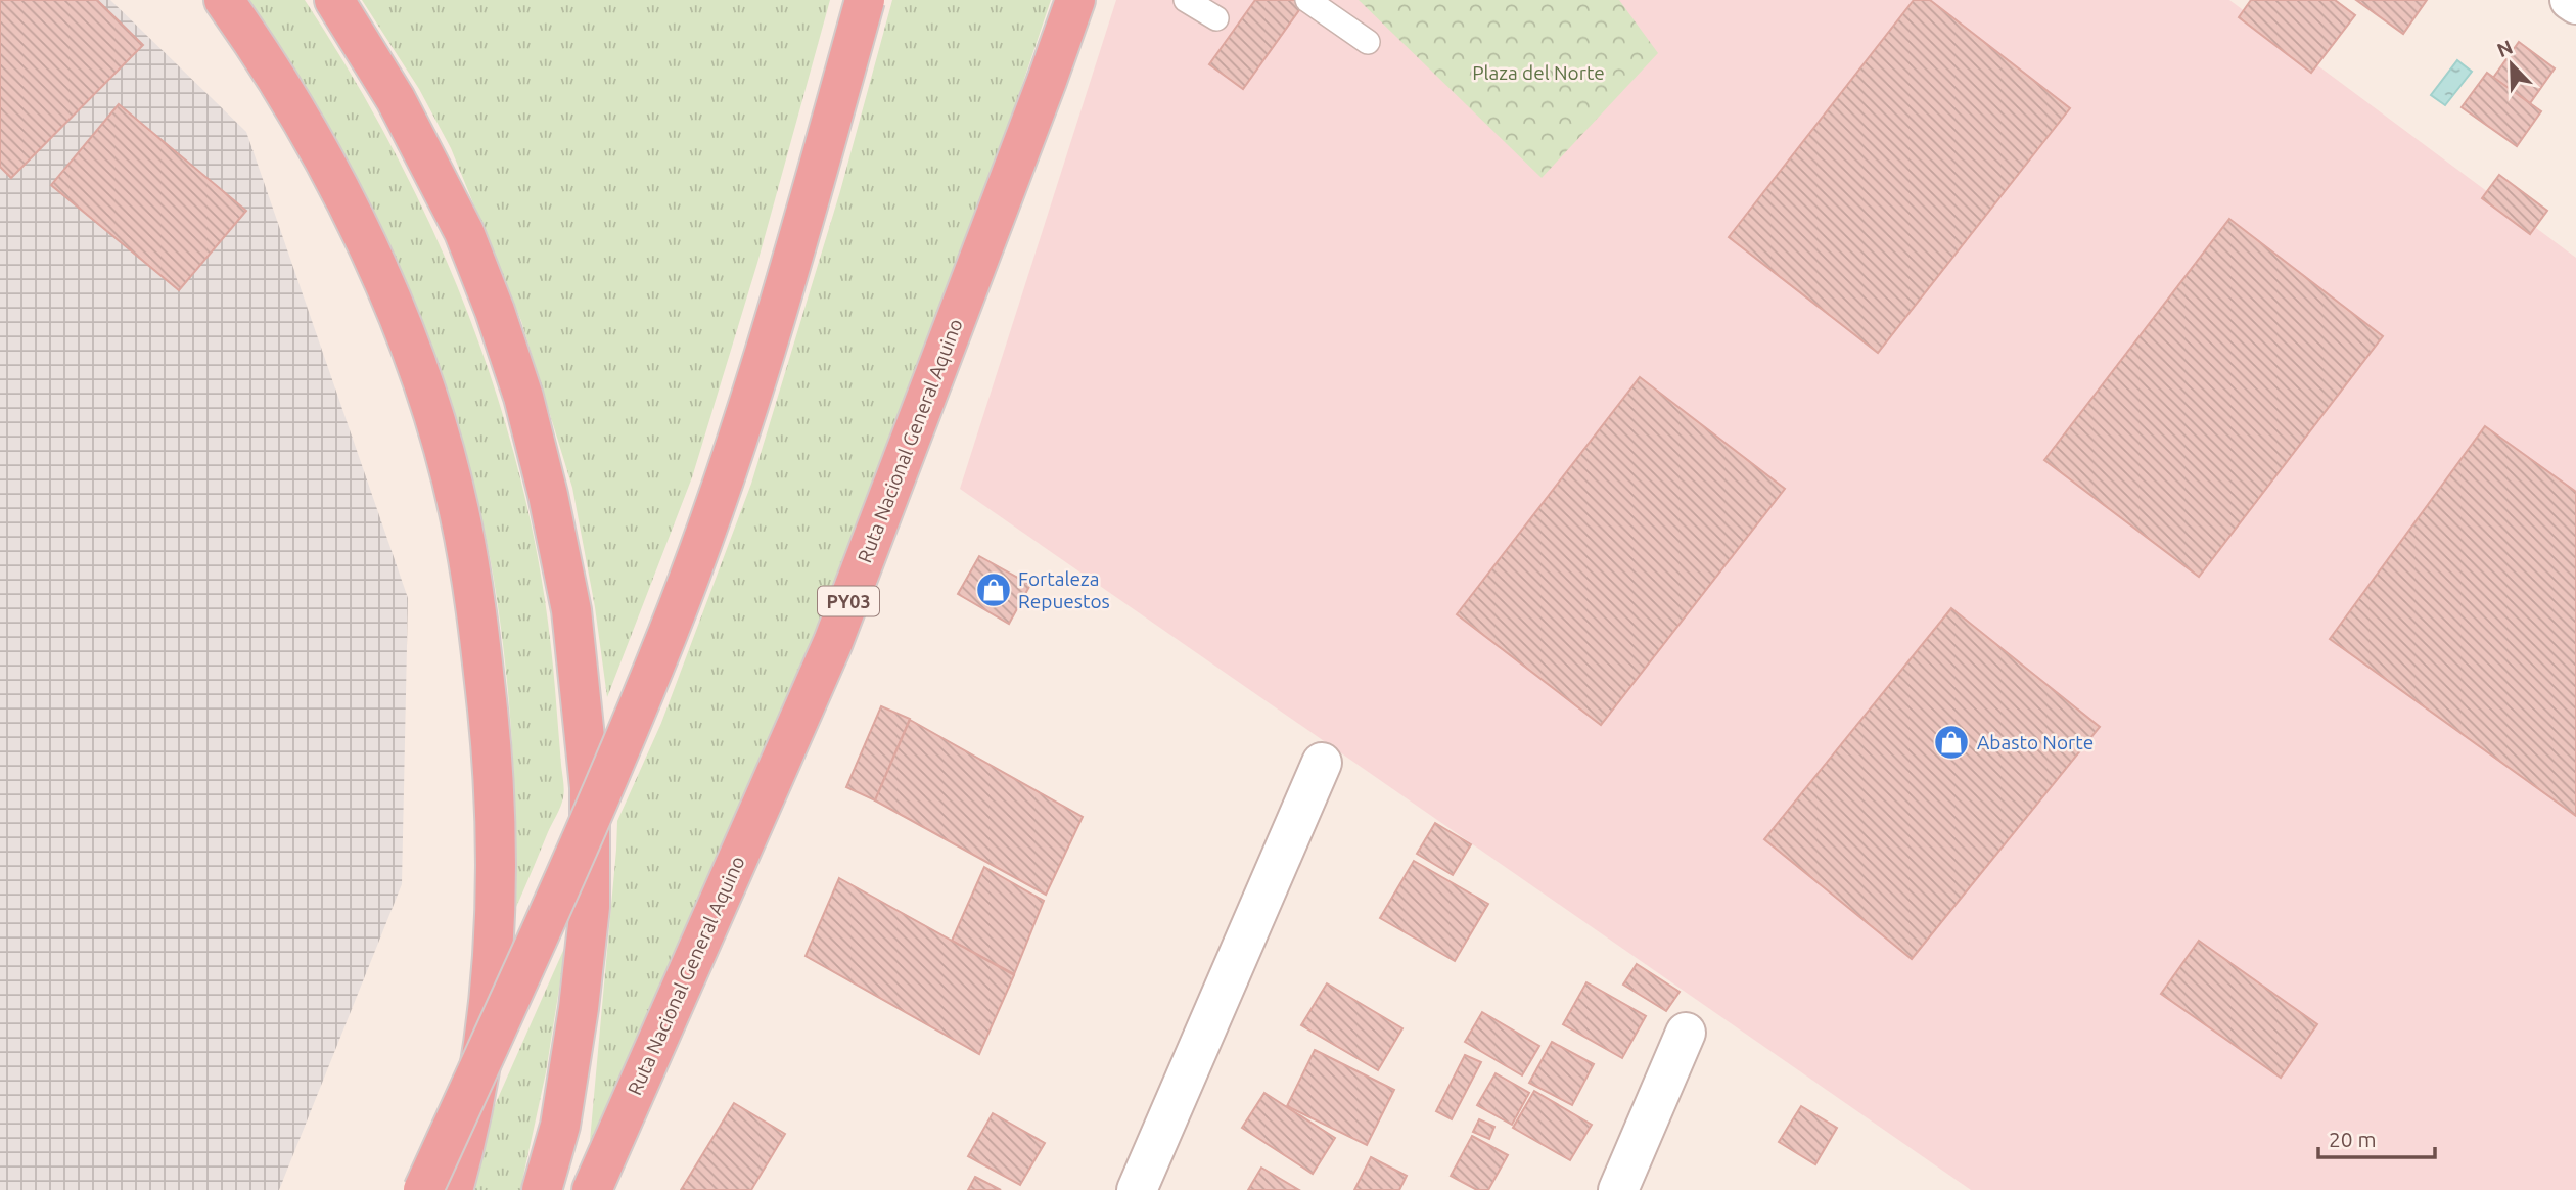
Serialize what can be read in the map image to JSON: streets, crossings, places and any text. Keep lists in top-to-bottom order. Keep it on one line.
{"streets":{"highway":["Ruta Nacional General Aquino","PY03"]},"parks":["Plaza del Norte"],"places":{"shop":["Fortaleza Repuestos","Abasto Norte"]},"scale_bar":"20 m","north":"top left"}
